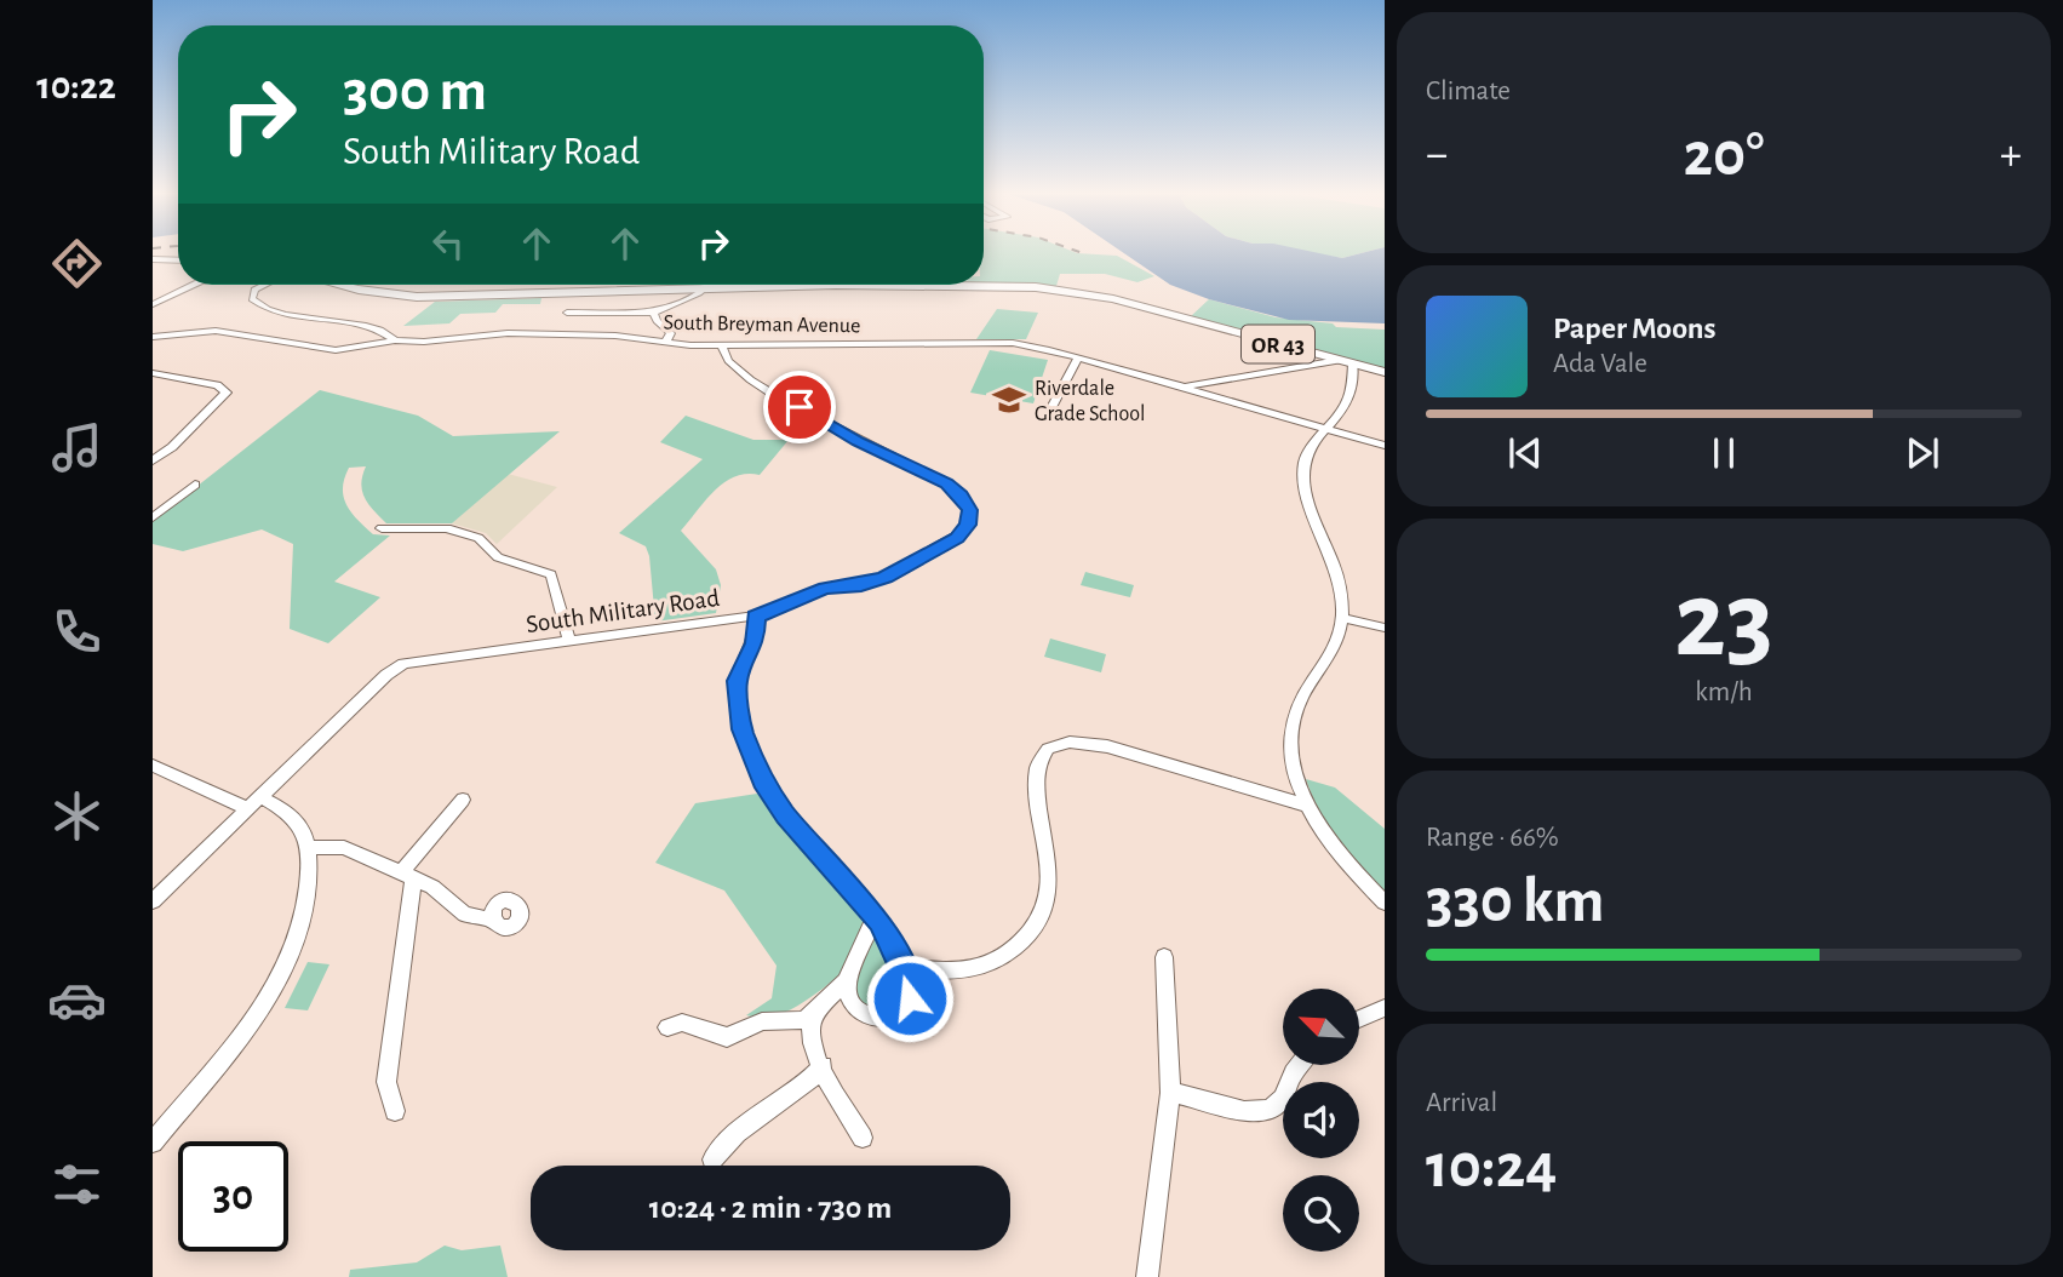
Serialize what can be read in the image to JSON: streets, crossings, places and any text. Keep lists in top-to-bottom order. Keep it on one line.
{"streets":{"main road":["OR 43"],"street":["South Breyman Avenue","South Military Road"]},"crossings":[["South Breyman Avenue","OR 43"],["South Breyman Avenue","South Military Road"]],"places":{"school or university":["Riverdale Grade School"]},"north":"top left","page":{"tabs":"10:22","tile":["Climate",["23","km/h"],["Range · 66%","330 km"],["Arrival","10:24"]],"turn":["300 m","South Military Road"],"heat":["−","20°","+"],"song":["Paper Moons","Ada Vale"],"limit":"30","trip":"10:24 · 2 min · 730 m"}}
